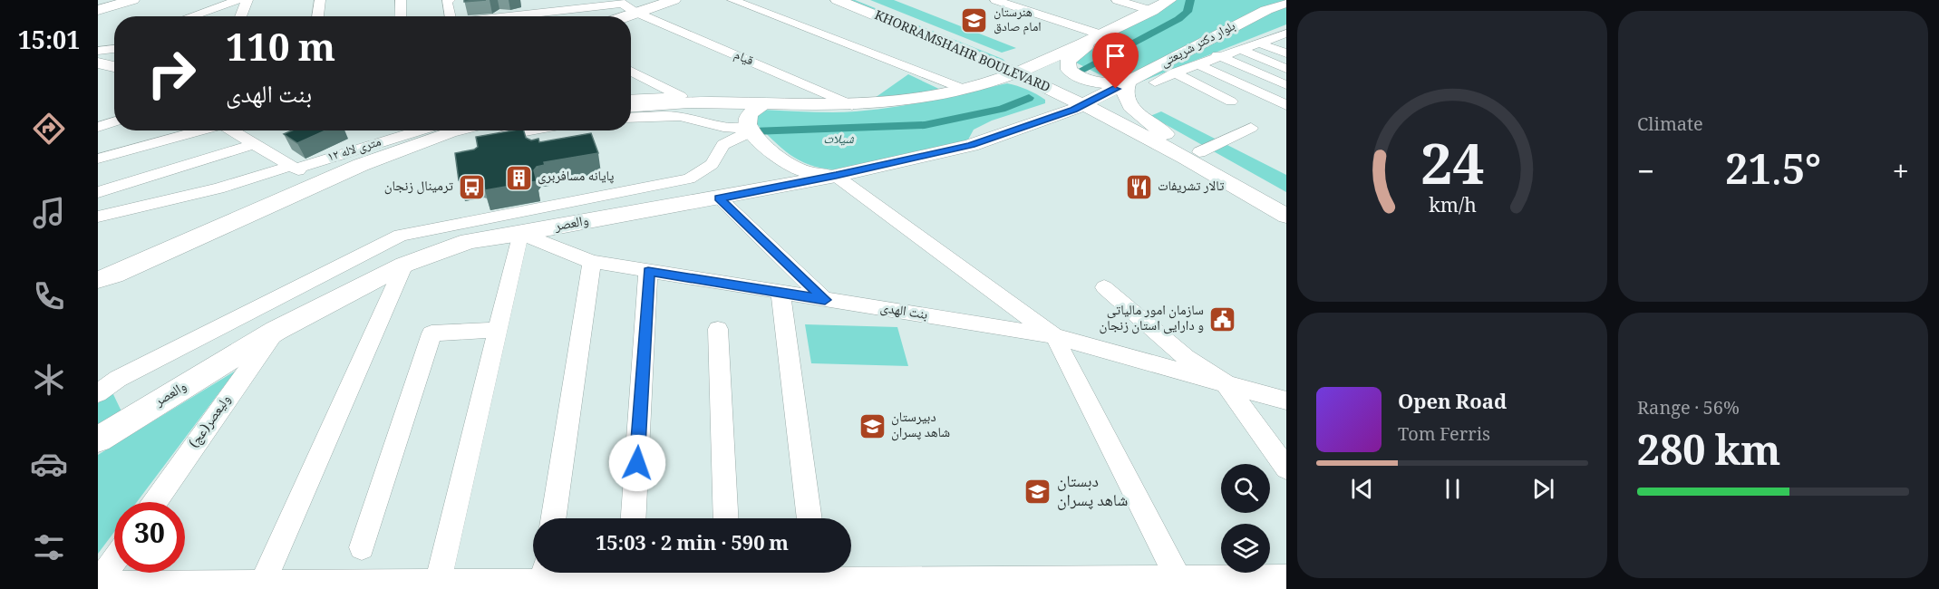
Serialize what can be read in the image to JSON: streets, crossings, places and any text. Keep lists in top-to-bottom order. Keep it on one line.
{"streets":{"main road":["بلوار دکتر شریعتی","KHORRAMSHAHR BOULEVARD","والعصر"],"street":["قیام","۱۲ متری لاله","بنت الهدی","ولیعصر(عج)"]},"crossings":[["بلوار دکتر شریعتی","KHORRAMSHAHR BOULEVARD"],["بلوار دکتر شریعتی","والعصر"],["KHORRAMSHAHR BOULEVARD","والعصر"],["والعصر","بنت الهدی"],["والعصر","ولیعصر(عج)"]],"parks":["شیلات"],"places":{"school or university":["هنرستان امام صادق","دبیرستان شاهد پسران","دبستان شاهد پسران"],"building":["پایانه مسافربری"],"bus stop":["ترمینال زنجان"],"restaurant":["تالار تشریفات"],"public building":["سازمان امور مالیاتی و دارایی استان زنجان"]},"page":{"tabs":"15:01","tile":["Climate",["Range · 56%","280 km"]],"turn":["110 m","بنت الهدی"],"heat":["−","21.5°","+"],"song":["Open Road","Tom Ferris"],"limit":"30","trip":"15:03 · 2 min · 590 m","gauge":["24","km/h"]}}
